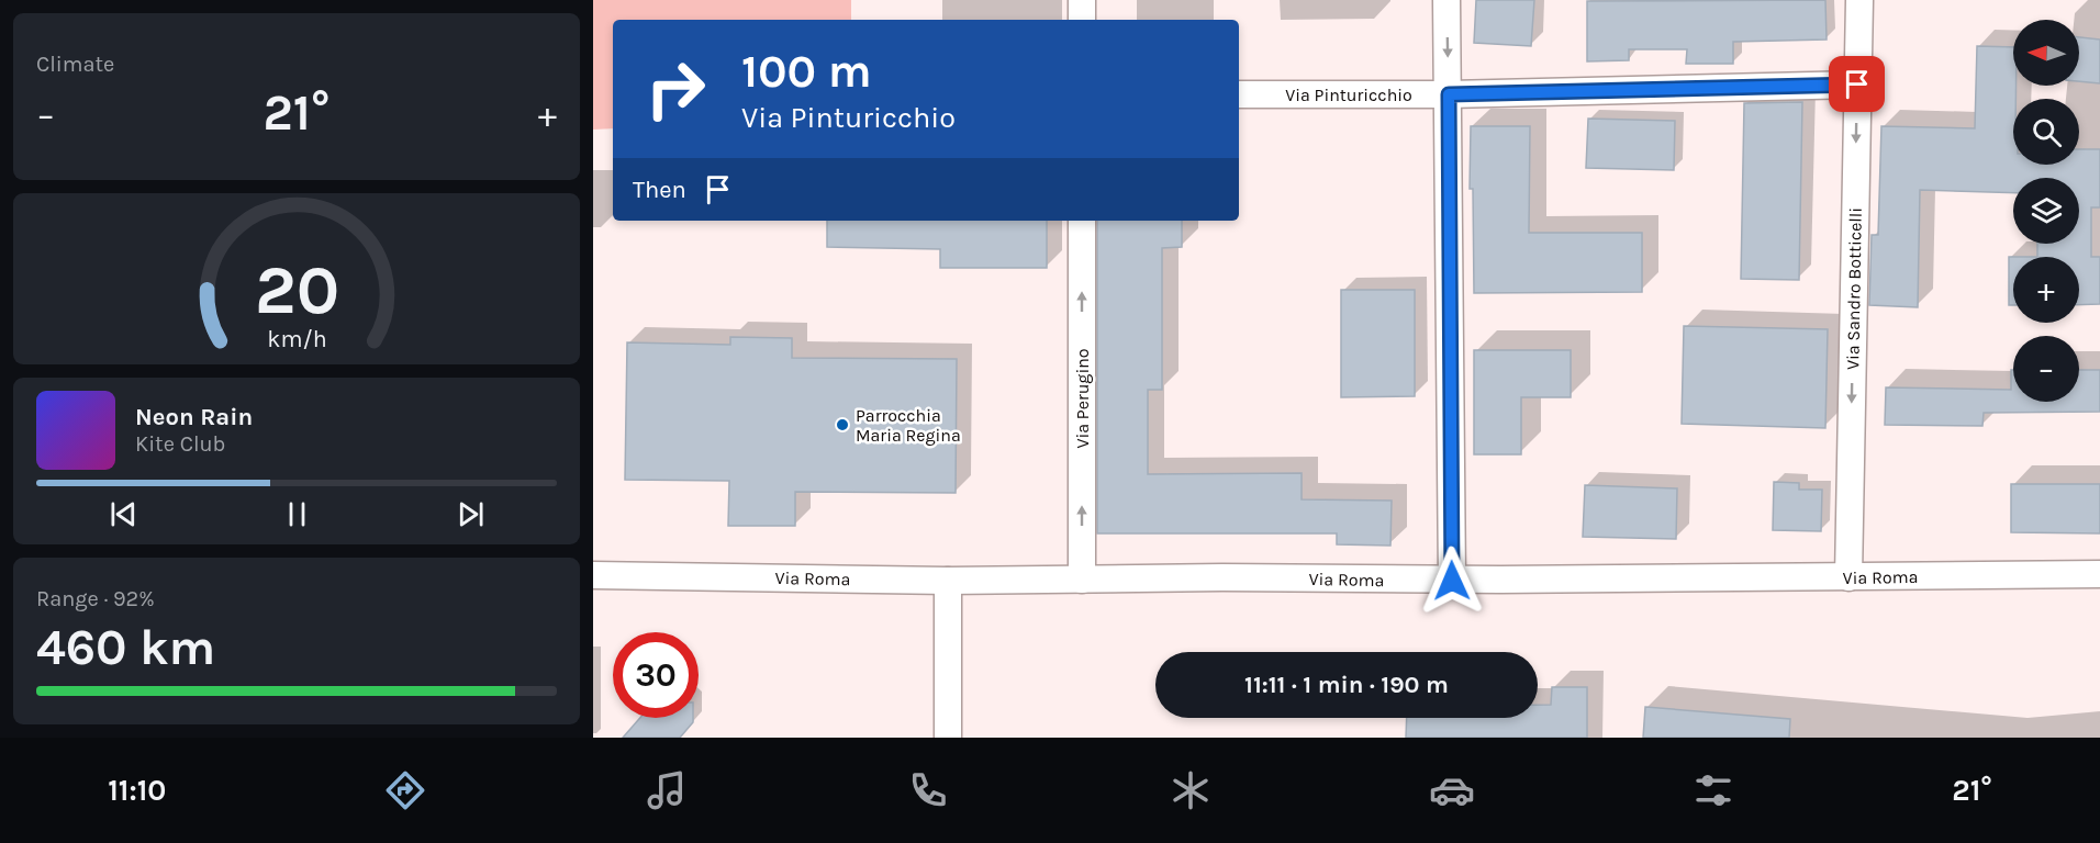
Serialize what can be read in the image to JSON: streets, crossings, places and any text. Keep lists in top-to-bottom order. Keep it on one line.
{"streets":{"street":["Via Pinturicchio","Via Sandro Botticelli","Via Perugino","Via Roma"]},"crossings":[["Via Pinturicchio","Via Sandro Botticelli"],["Via Sandro Botticelli","Via Roma"],["Via Perugino","Via Roma"]],"one_way":["Via Sandro Botticelli","Via Perugino"],"places":["Parrocchia Maria Regina"],"north":"left","page":{"tile":["Climate",["Range · 92%","460 km"]],"map_buttons":["+","−"],"turn":["100 m","Via Pinturicchio"],"heat":["−","21°","+"],"then":"Then","song":["Neon Rain","Kite Club"],"limit":"30","trip":"11:11 · 1 min · 190 m","tabs":["11:10","21°"],"gauge":["20","km/h"]}}
